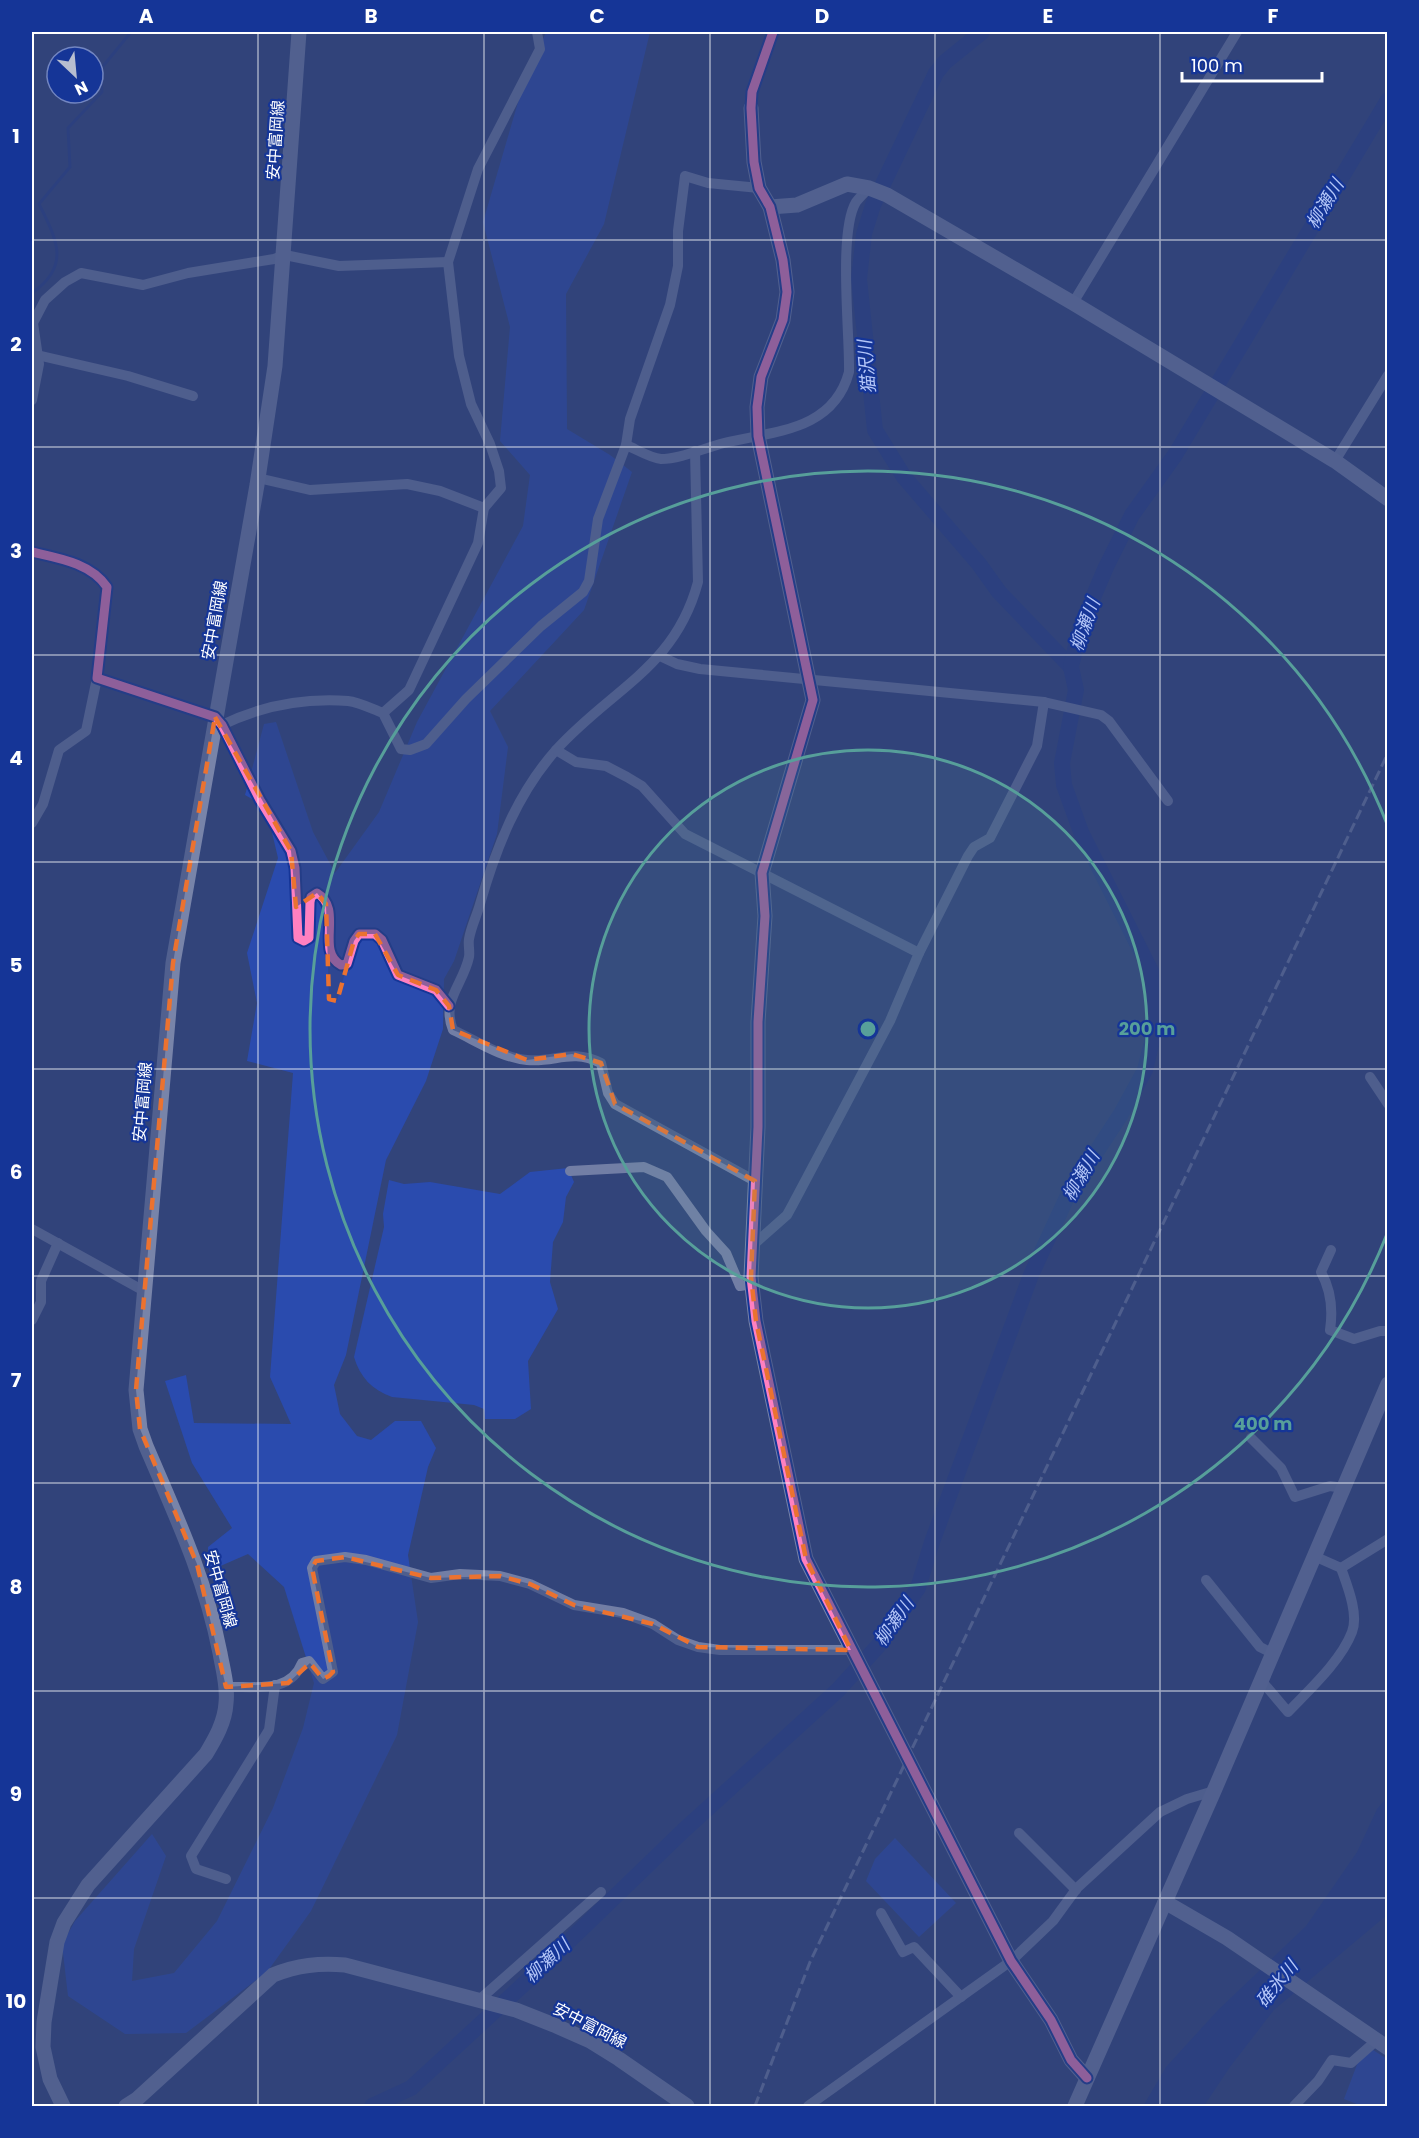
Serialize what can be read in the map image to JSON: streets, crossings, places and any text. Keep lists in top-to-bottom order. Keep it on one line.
{"streets":{"street":["安中富岡線"]},"water":["柳瀬川","猫沢川","碓氷川"],"scale_bar":"100 m","north":"bottom right","grid":{"columns":["A","B","C","D","E","F"],"rows":["1","2","3","4","5","6","7","8","9","10"]},"rings":["200 m","400 m"]}
